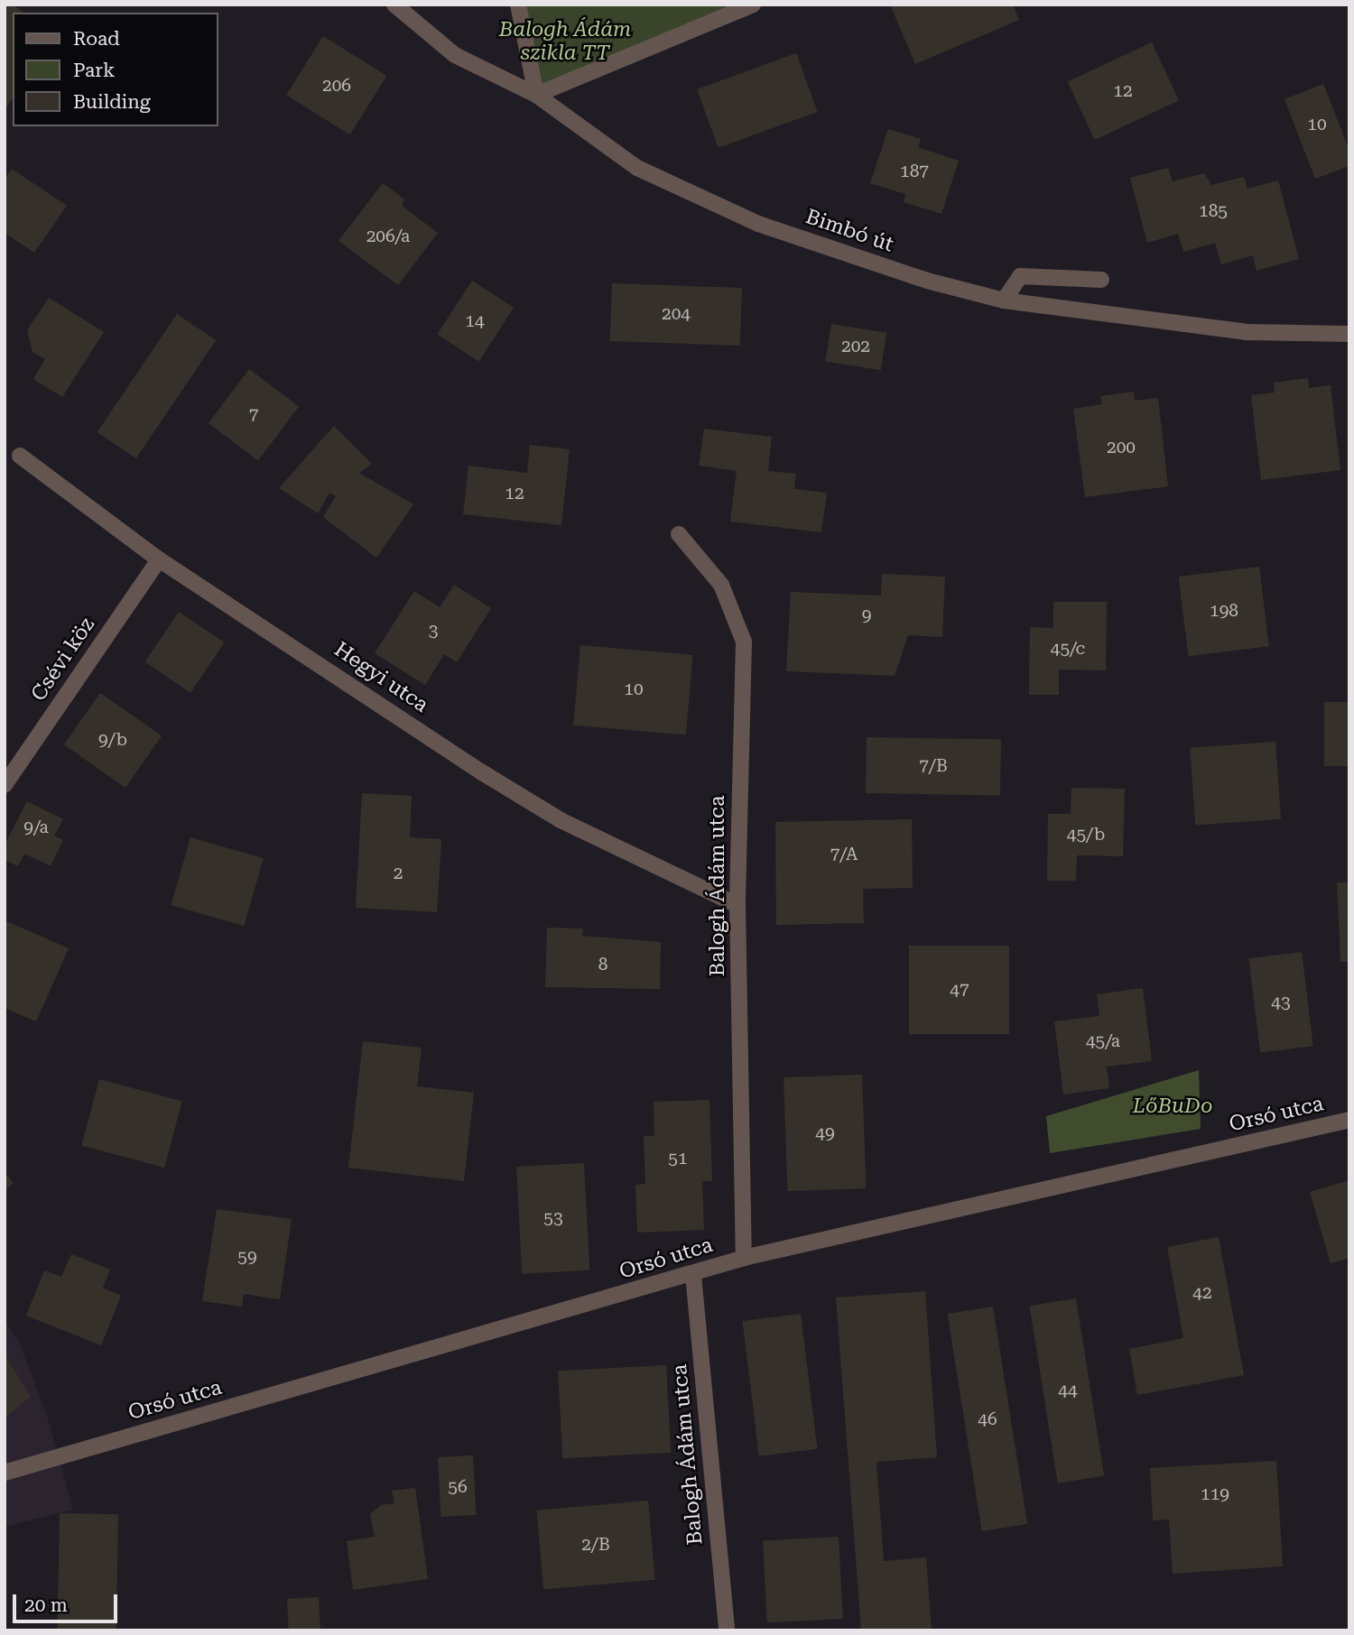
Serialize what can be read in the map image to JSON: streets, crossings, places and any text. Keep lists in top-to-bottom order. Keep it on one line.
{"streets":{"street":["Bimbó út","Csévi köz","Hegyi utca","Balogh Ádám utca","Orsó utca"]},"crossings":[["Csévi köz","Hegyi utca"],["Hegyi utca","Balogh Ádám utca"],["Balogh Ádám utca","Orsó utca"]],"parks":["Balogh Ádám szikla TT","LőBuDo"],"house_numbers":["206","12","10","187","185","206/a","204","14","202","7","200","12","198","9","3","45/c","10","9/b","7/B","9/a","45/b","7/A","2","8","47","43","45/a","49","51","53","59","42","44","46","56","119","2/B"],"legend":["Road","Park","Building"],"scale_bar":"20 m"}
